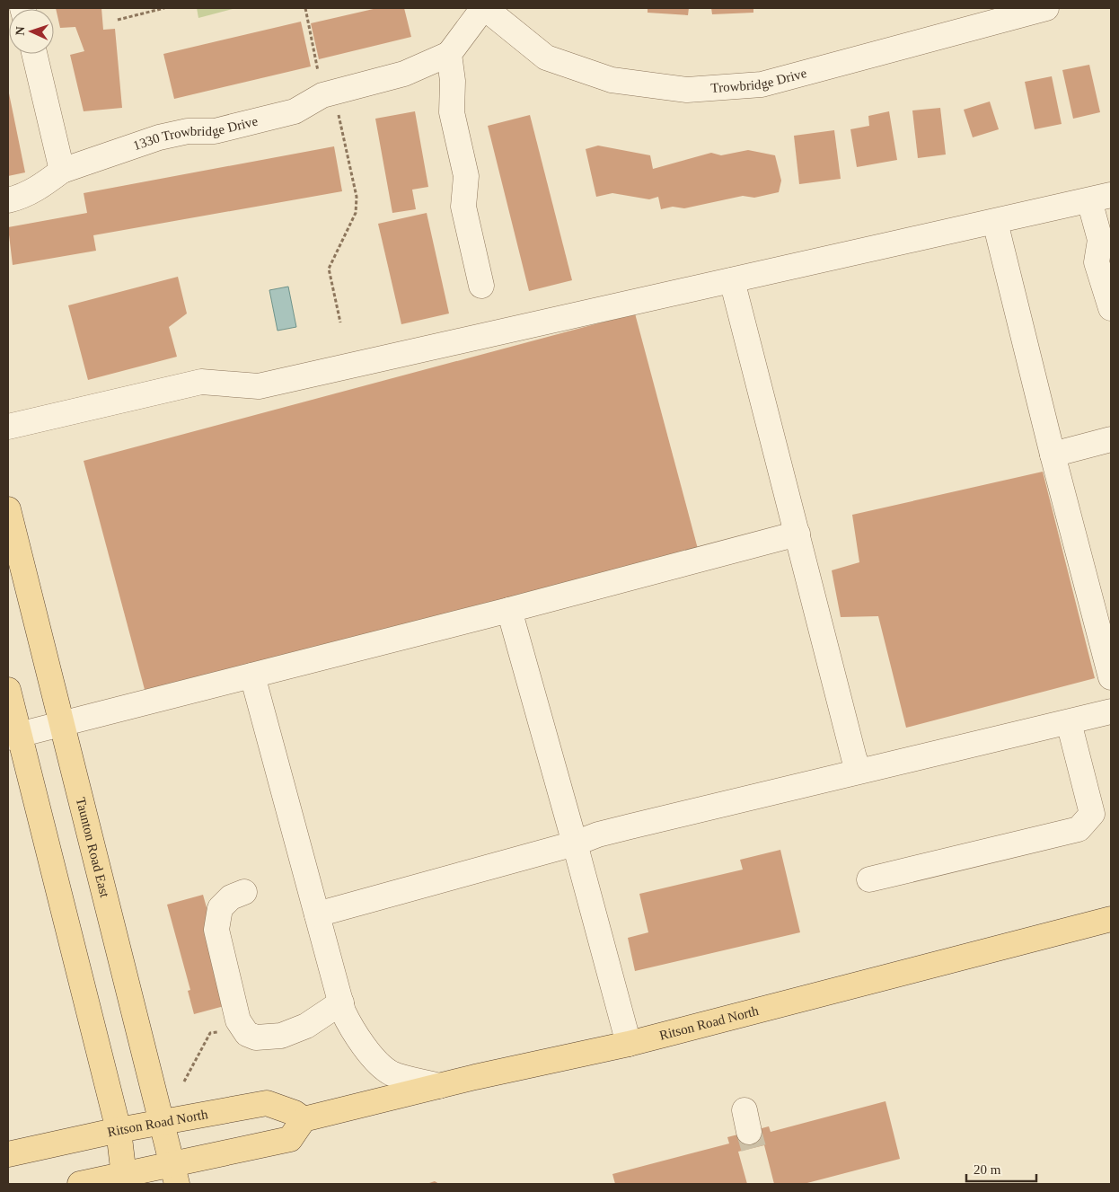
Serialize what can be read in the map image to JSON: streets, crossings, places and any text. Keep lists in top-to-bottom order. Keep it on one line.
{"streets":{"main road":["Taunton Road East","Ritson Road North"],"street":["Trowbridge Drive","1330 Trowbridge Drive"]},"crossings":[["Trowbridge Drive","1330 Trowbridge Drive"],["Taunton Road East","Ritson Road North"]],"scale_bar":"20 m","north":"left"}
